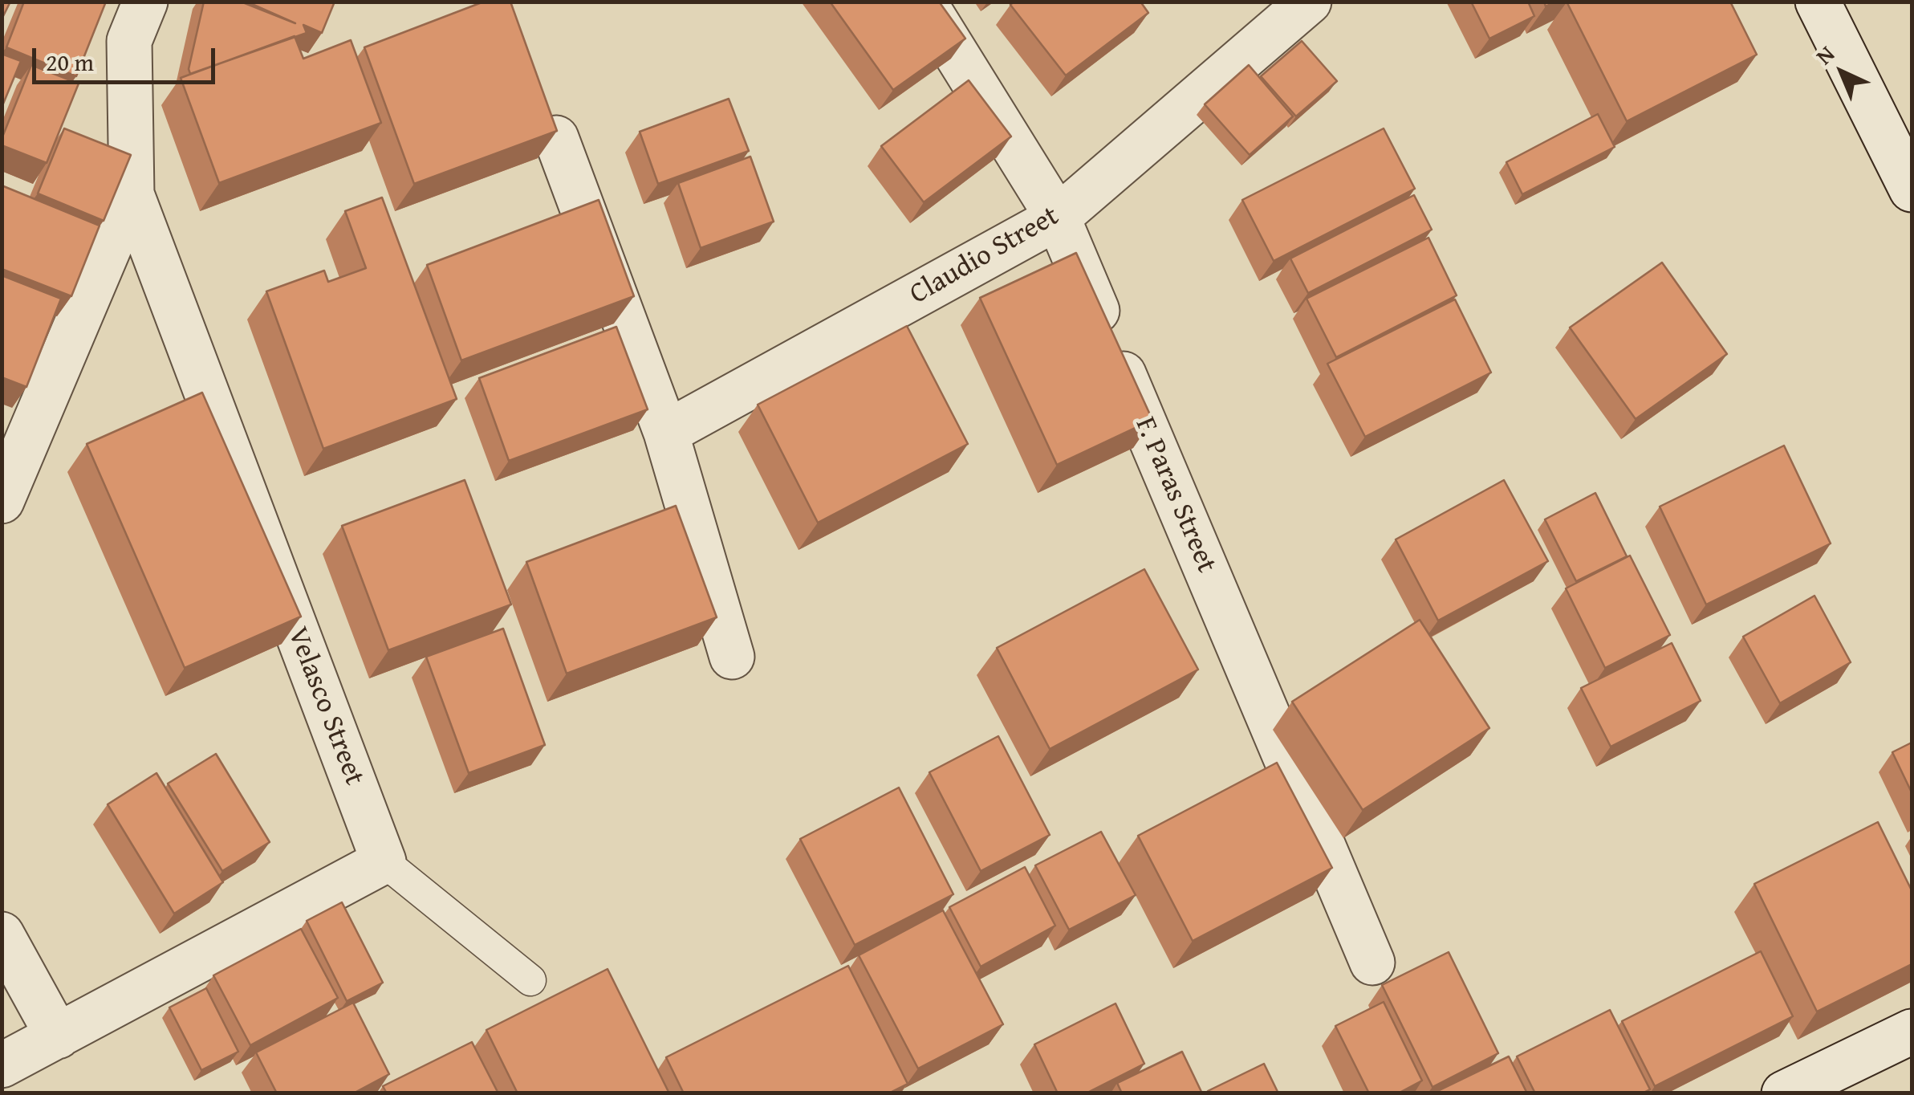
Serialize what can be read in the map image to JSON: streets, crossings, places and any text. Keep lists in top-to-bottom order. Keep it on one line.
{"streets":{"street":["Claudio Street","F. Paras Street","Velasco Street"]},"crossings":[["Claudio Street","F. Paras Street"]],"scale_bar":"20 m","north":"top left"}
